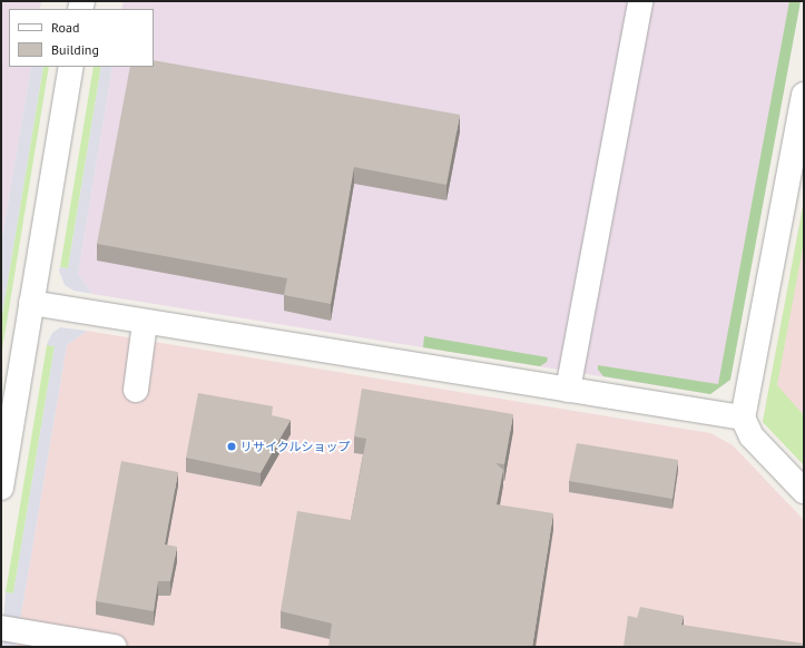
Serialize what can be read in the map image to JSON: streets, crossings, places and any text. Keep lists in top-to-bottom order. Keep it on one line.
{"places":["リサイクルショップ"],"legend":["Road","Building"]}
